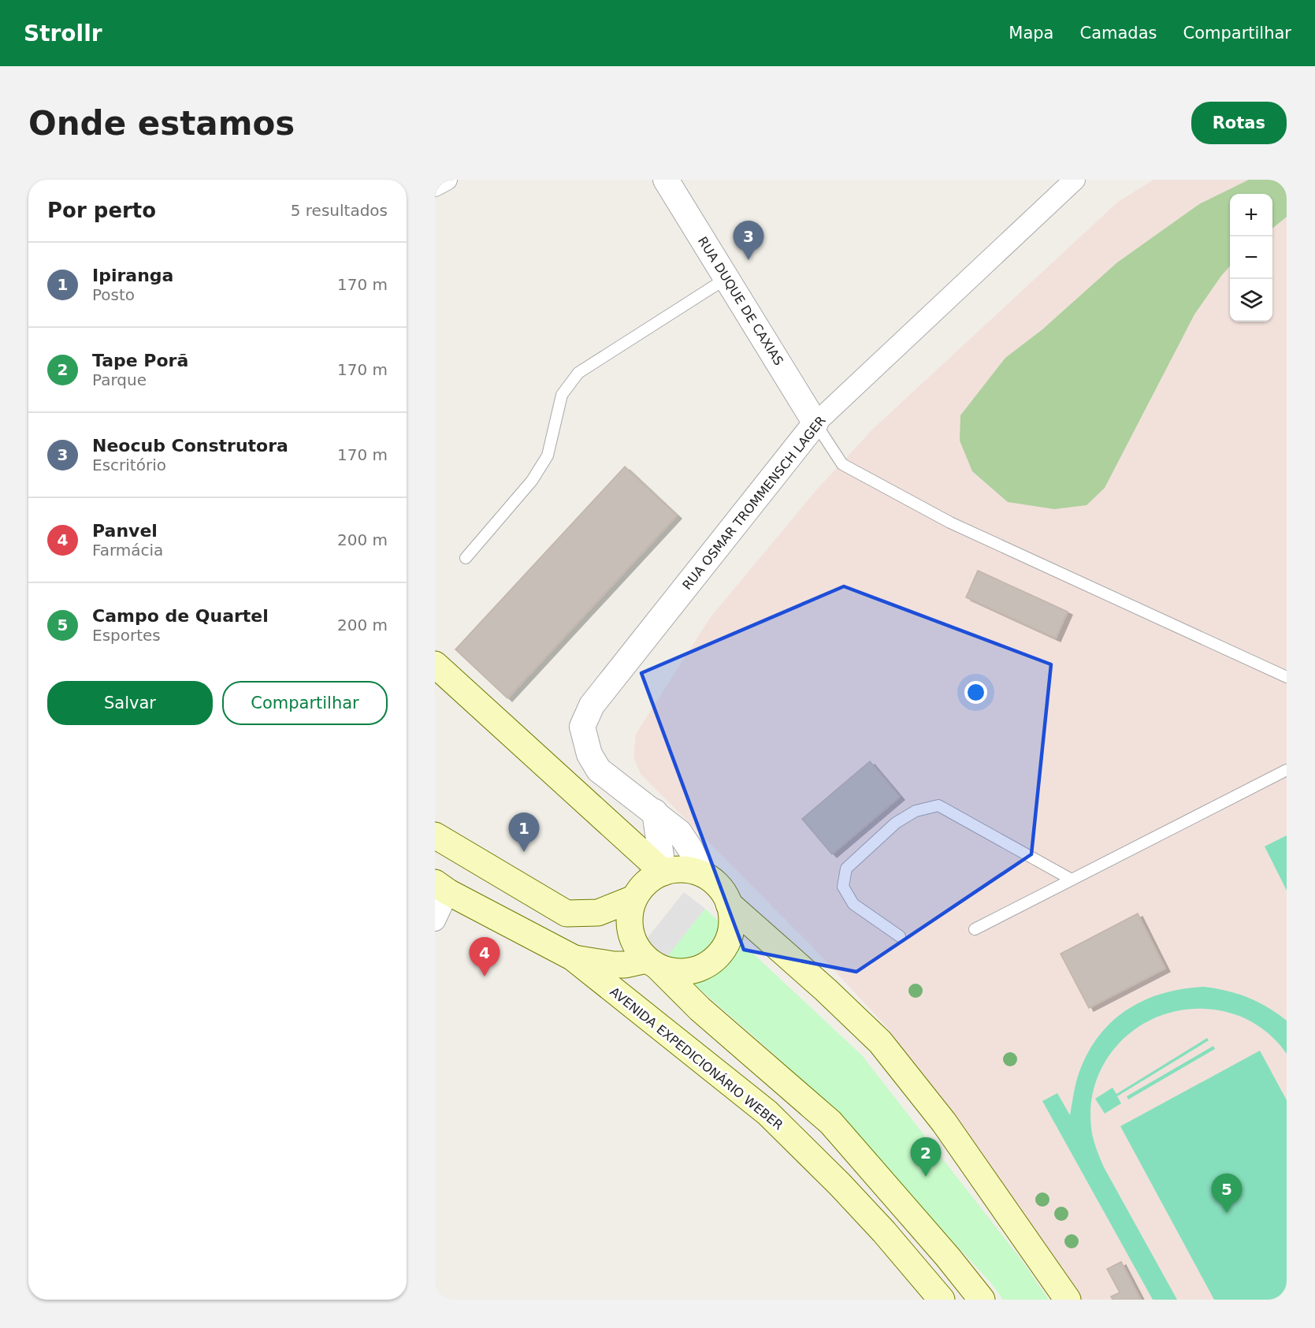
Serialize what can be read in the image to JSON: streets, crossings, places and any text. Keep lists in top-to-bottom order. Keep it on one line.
{"streets":{"main road":["AVENIDA EXPEDICIONÁRIO WEBER"],"street":["RUA DUQUE DE CAXIAS","RUA OSMAR TROMMENSCH LAGER"]},"crossings":[["RUA DUQUE DE CAXIAS","RUA OSMAR TROMMENSCH LAGER"]],"page":{"header":"Strollr","nav":["Mapa","Camadas","Compartilhar"],"buttons":["Rotas",["Salvar","Compartilhar"]],"title":"Onde estamos","heading":["Por perto","5 resultados"],"map_buttons":["+","−"],"pins":["3","1","4","2","5"],"list":[{"mark":"1","name":"Ipiranga","note":"Posto","value":"170 m"},{"mark":"2","name":"Tape Porã","note":"Parque","value":"170 m"},{"mark":"3","name":"Neocub Construtora","note":"Escritório","value":"170 m"},{"mark":"4","name":"Panvel","note":"Farmácia","value":"200 m"},{"mark":"5","name":"Campo de Quartel","note":"Esportes","value":"200 m"}]}}
